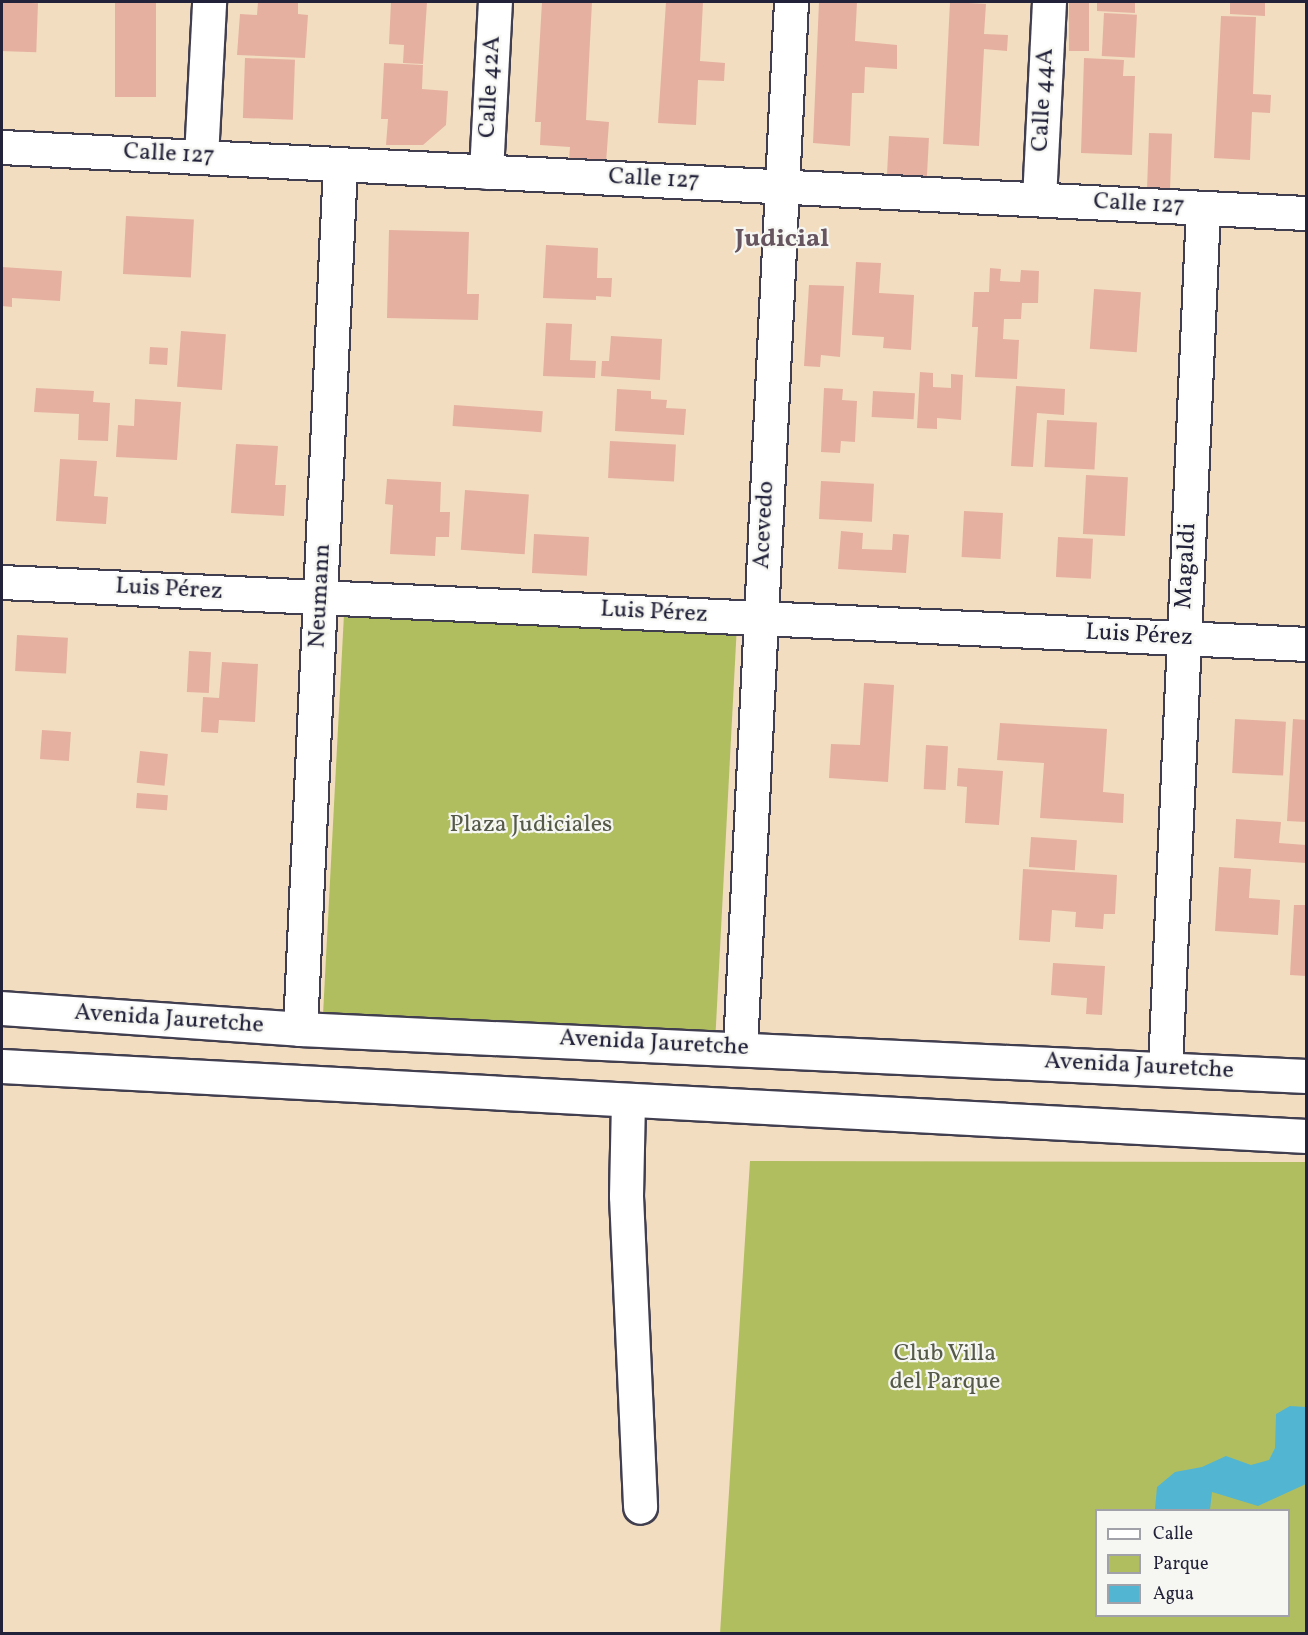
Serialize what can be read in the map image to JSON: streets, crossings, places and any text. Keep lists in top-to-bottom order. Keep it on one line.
{"streets":{"street":["Calle 42A","Calle 44A","Calle 127","Acevedo","Magaldi","Luis Pérez","Neumann","Avenida Jauretche"]},"crossings":[["Calle 42A","Calle 127"],["Calle 44A","Calle 127"],["Calle 127","Acevedo"],["Calle 127","Magaldi"],["Calle 127","Neumann"],["Acevedo","Luis Pérez"],["Acevedo","Avenida Jauretche"],["Magaldi","Luis Pérez"],["Magaldi","Avenida Jauretche"],["Luis Pérez","Neumann"],["Neumann","Avenida Jauretche"]],"districts":["Judicial"],"parks":["Plaza Judiciales","Club Villa del Parque"],"legend":["Calle","Parque","Agua"]}
